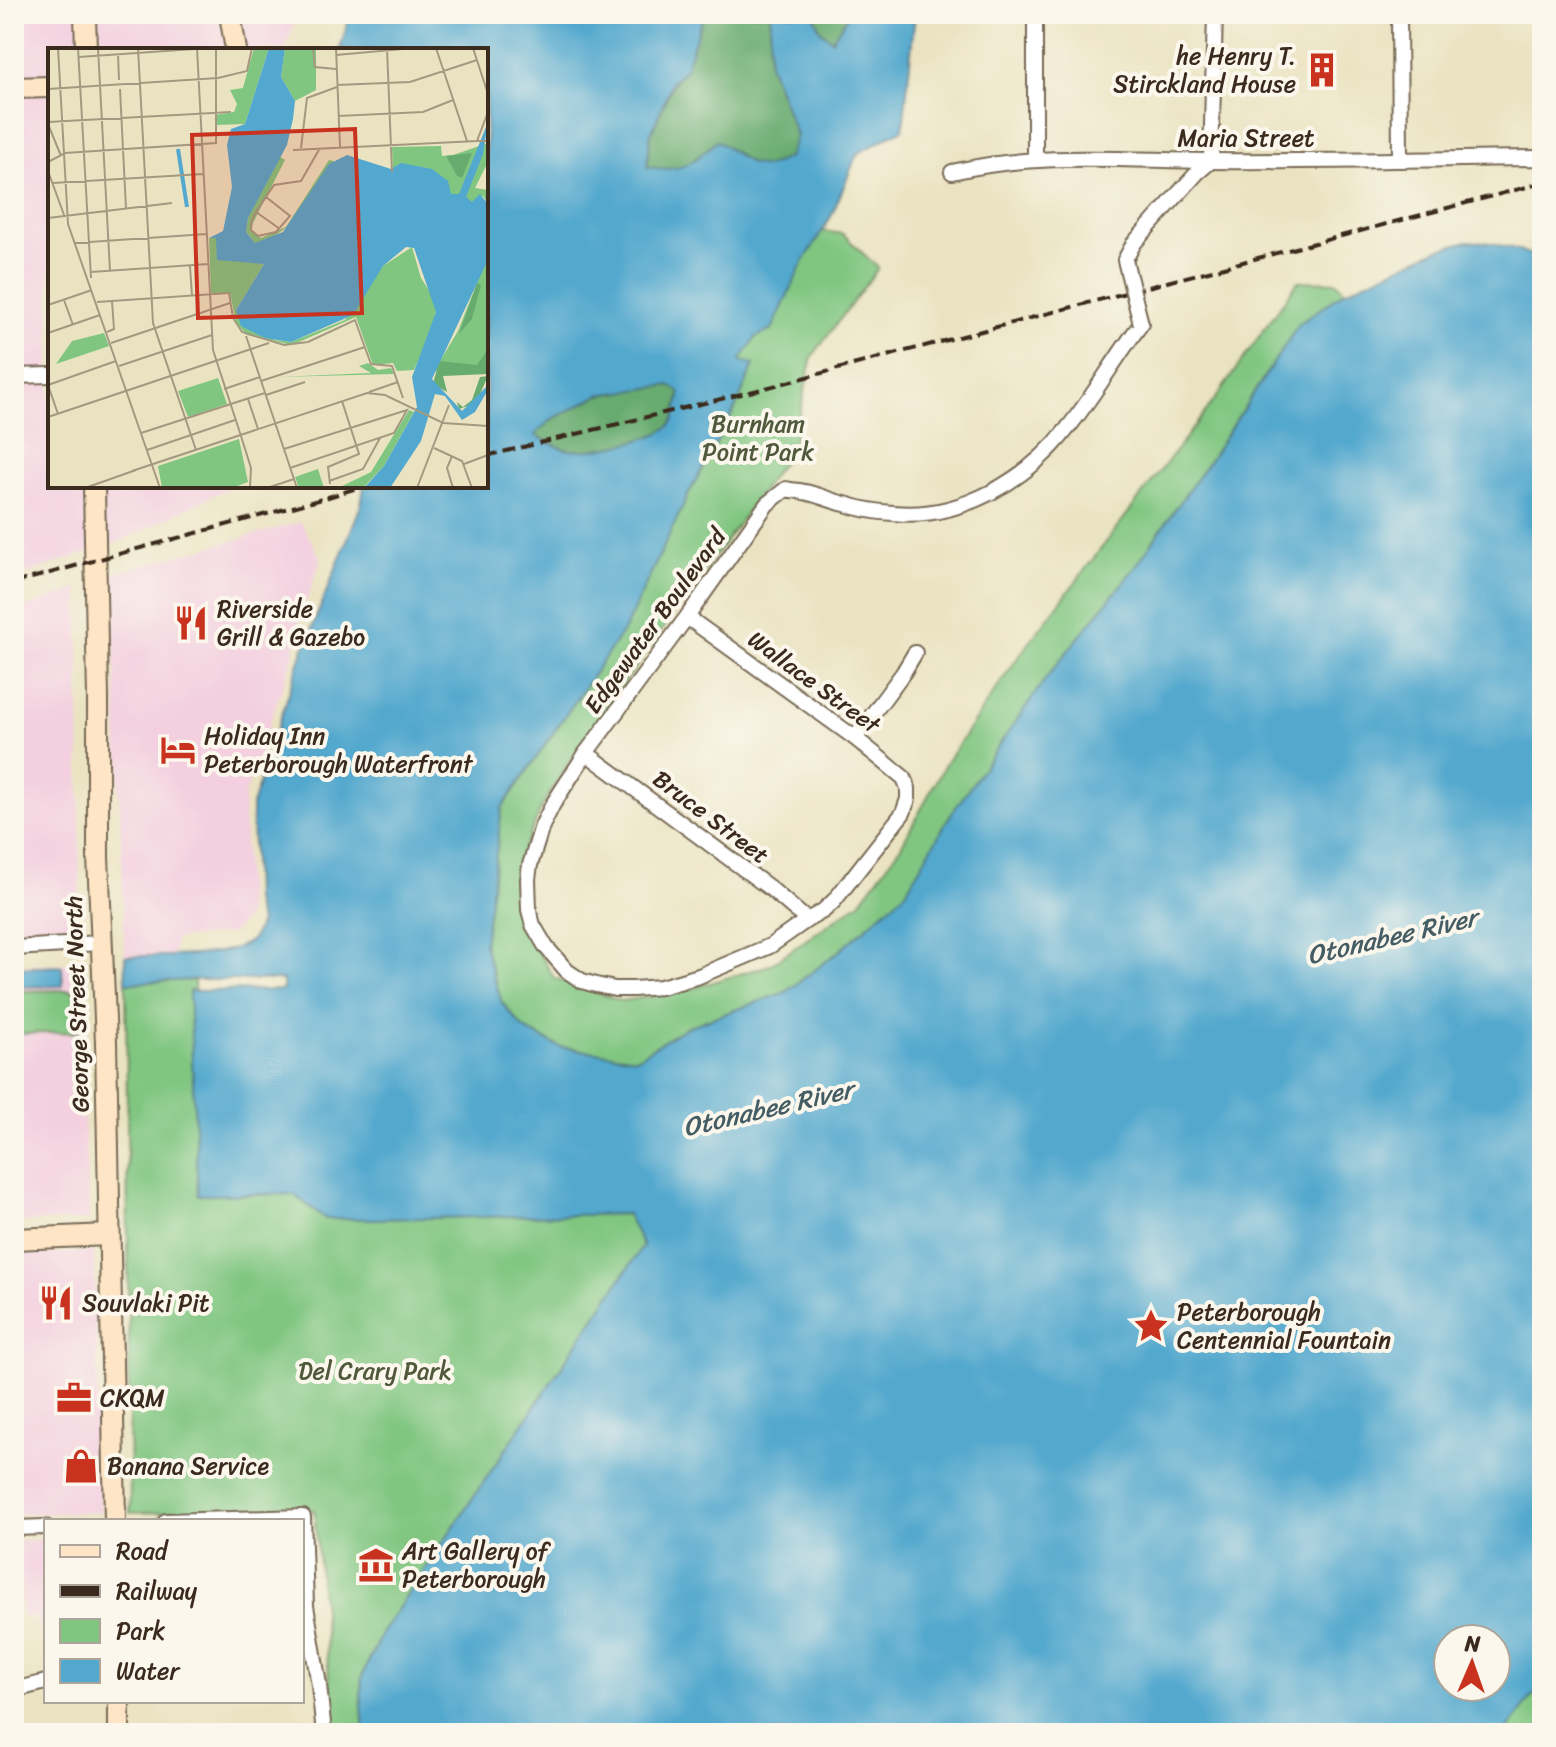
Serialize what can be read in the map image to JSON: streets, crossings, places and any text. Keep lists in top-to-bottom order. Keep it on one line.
{"streets":{"main road":["George Street North"],"street":["Maria Street","Edgewater Boulevard","Wallace Street","Bruce Street"]},"crossings":[["Maria Street","Edgewater Boulevard"],["Edgewater Boulevard","Wallace Street"],["Edgewater Boulevard","Bruce Street"]],"water":["Otonabee River"],"parks":["Burnham Point Park","Del Crary Park"],"places":{"building":["he Henry T. Stirckland House"],"restaurant":["Riverside Grill & Gazebo","Souvlaki Pit"],"hotel":["Holiday Inn Peterborough Waterfront"],"place":["Peterborough Centennial Fountain"],"office":["CKQM"],"shop":["Banana Service"],"museum":["Art Gallery of Peterborough"]},"legend":["Road","Railway","Park","Water"],"north":"top"}
